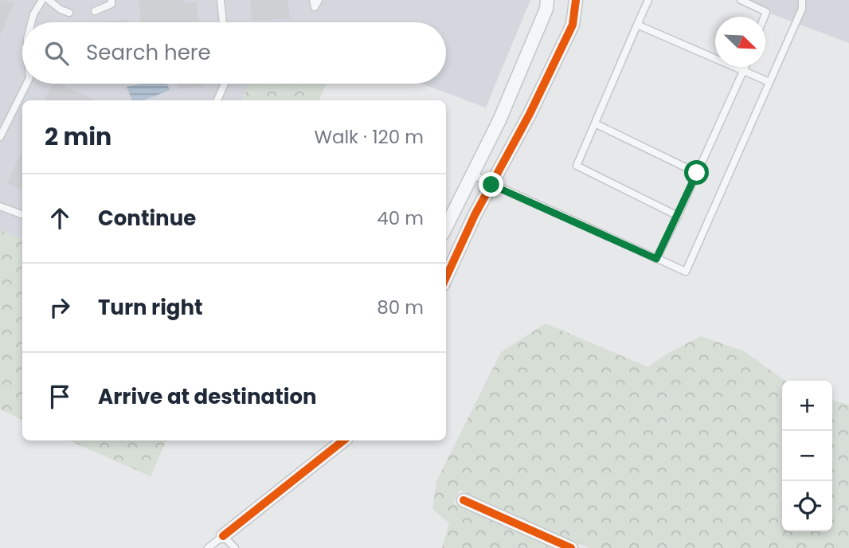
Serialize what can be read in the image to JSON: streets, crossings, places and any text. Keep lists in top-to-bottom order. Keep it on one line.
{"north":"bottom right","page":{"search":"Search here","heading":["2 min","Walk · 120 m"],"list":[["Continue","40 m"],["Turn right","80 m"],"Arrive at destination"],"map_buttons":["+","−"]}}
